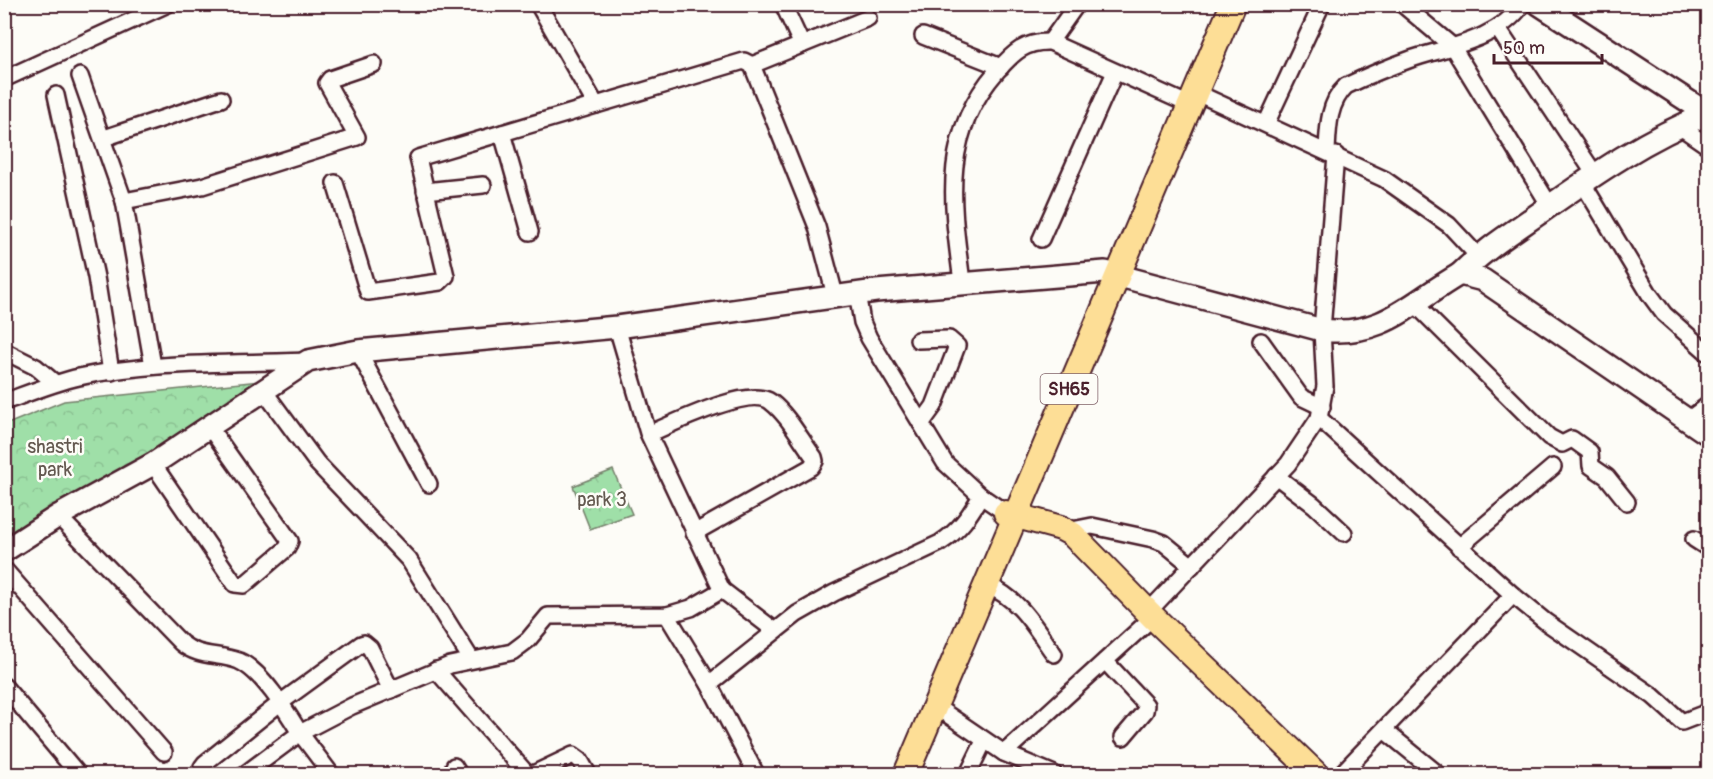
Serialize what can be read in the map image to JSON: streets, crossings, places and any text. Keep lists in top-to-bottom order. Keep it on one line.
{"streets":{"main road":["SH65"]},"parks":["shastri park","park 3"],"scale_bar":"50 m"}
